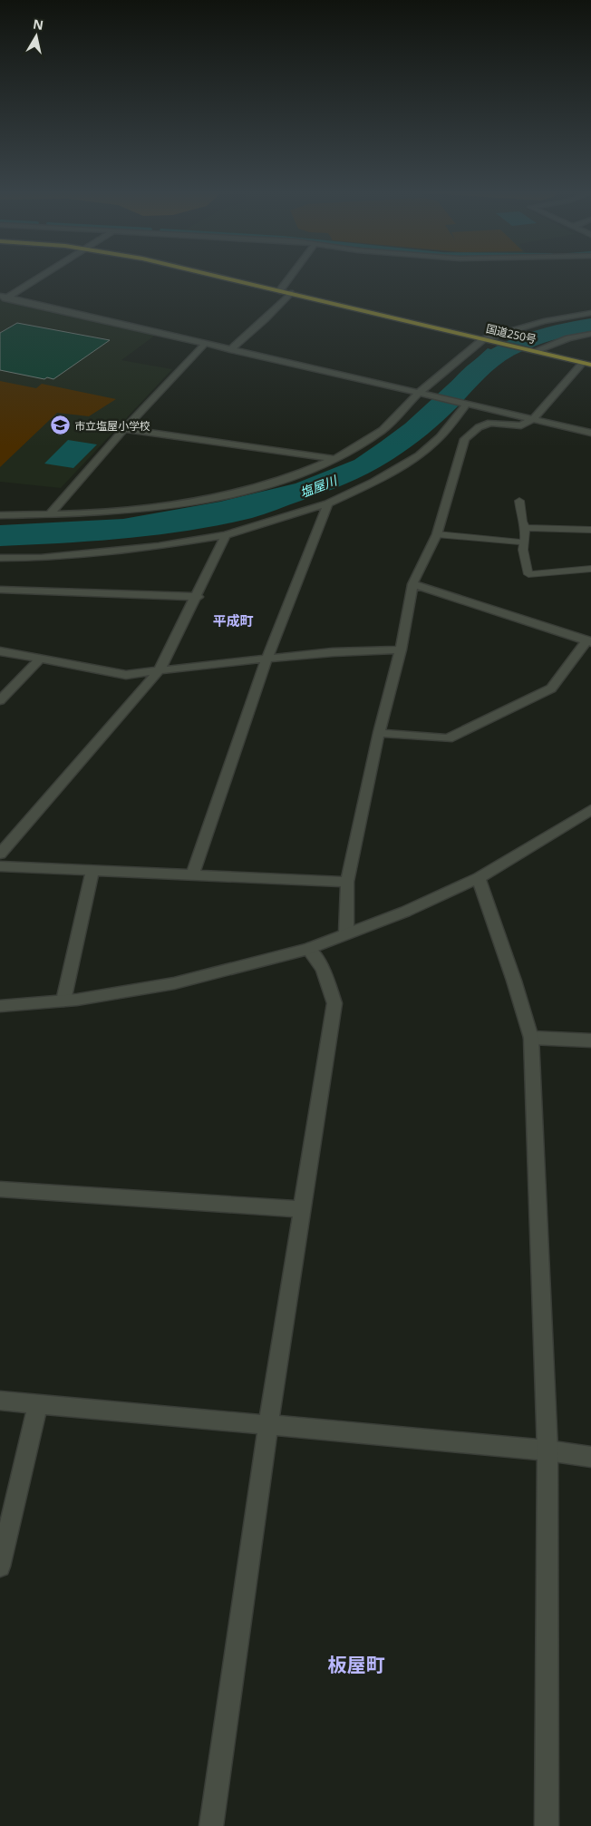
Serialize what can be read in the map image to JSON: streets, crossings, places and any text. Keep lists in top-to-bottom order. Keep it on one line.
{"streets":{"highway":["国道250号"]},"districts":["平成町","板屋町"],"water":["塩屋川"],"places":{"school or university":["市立塩屋小学校"]},"north":"top"}
